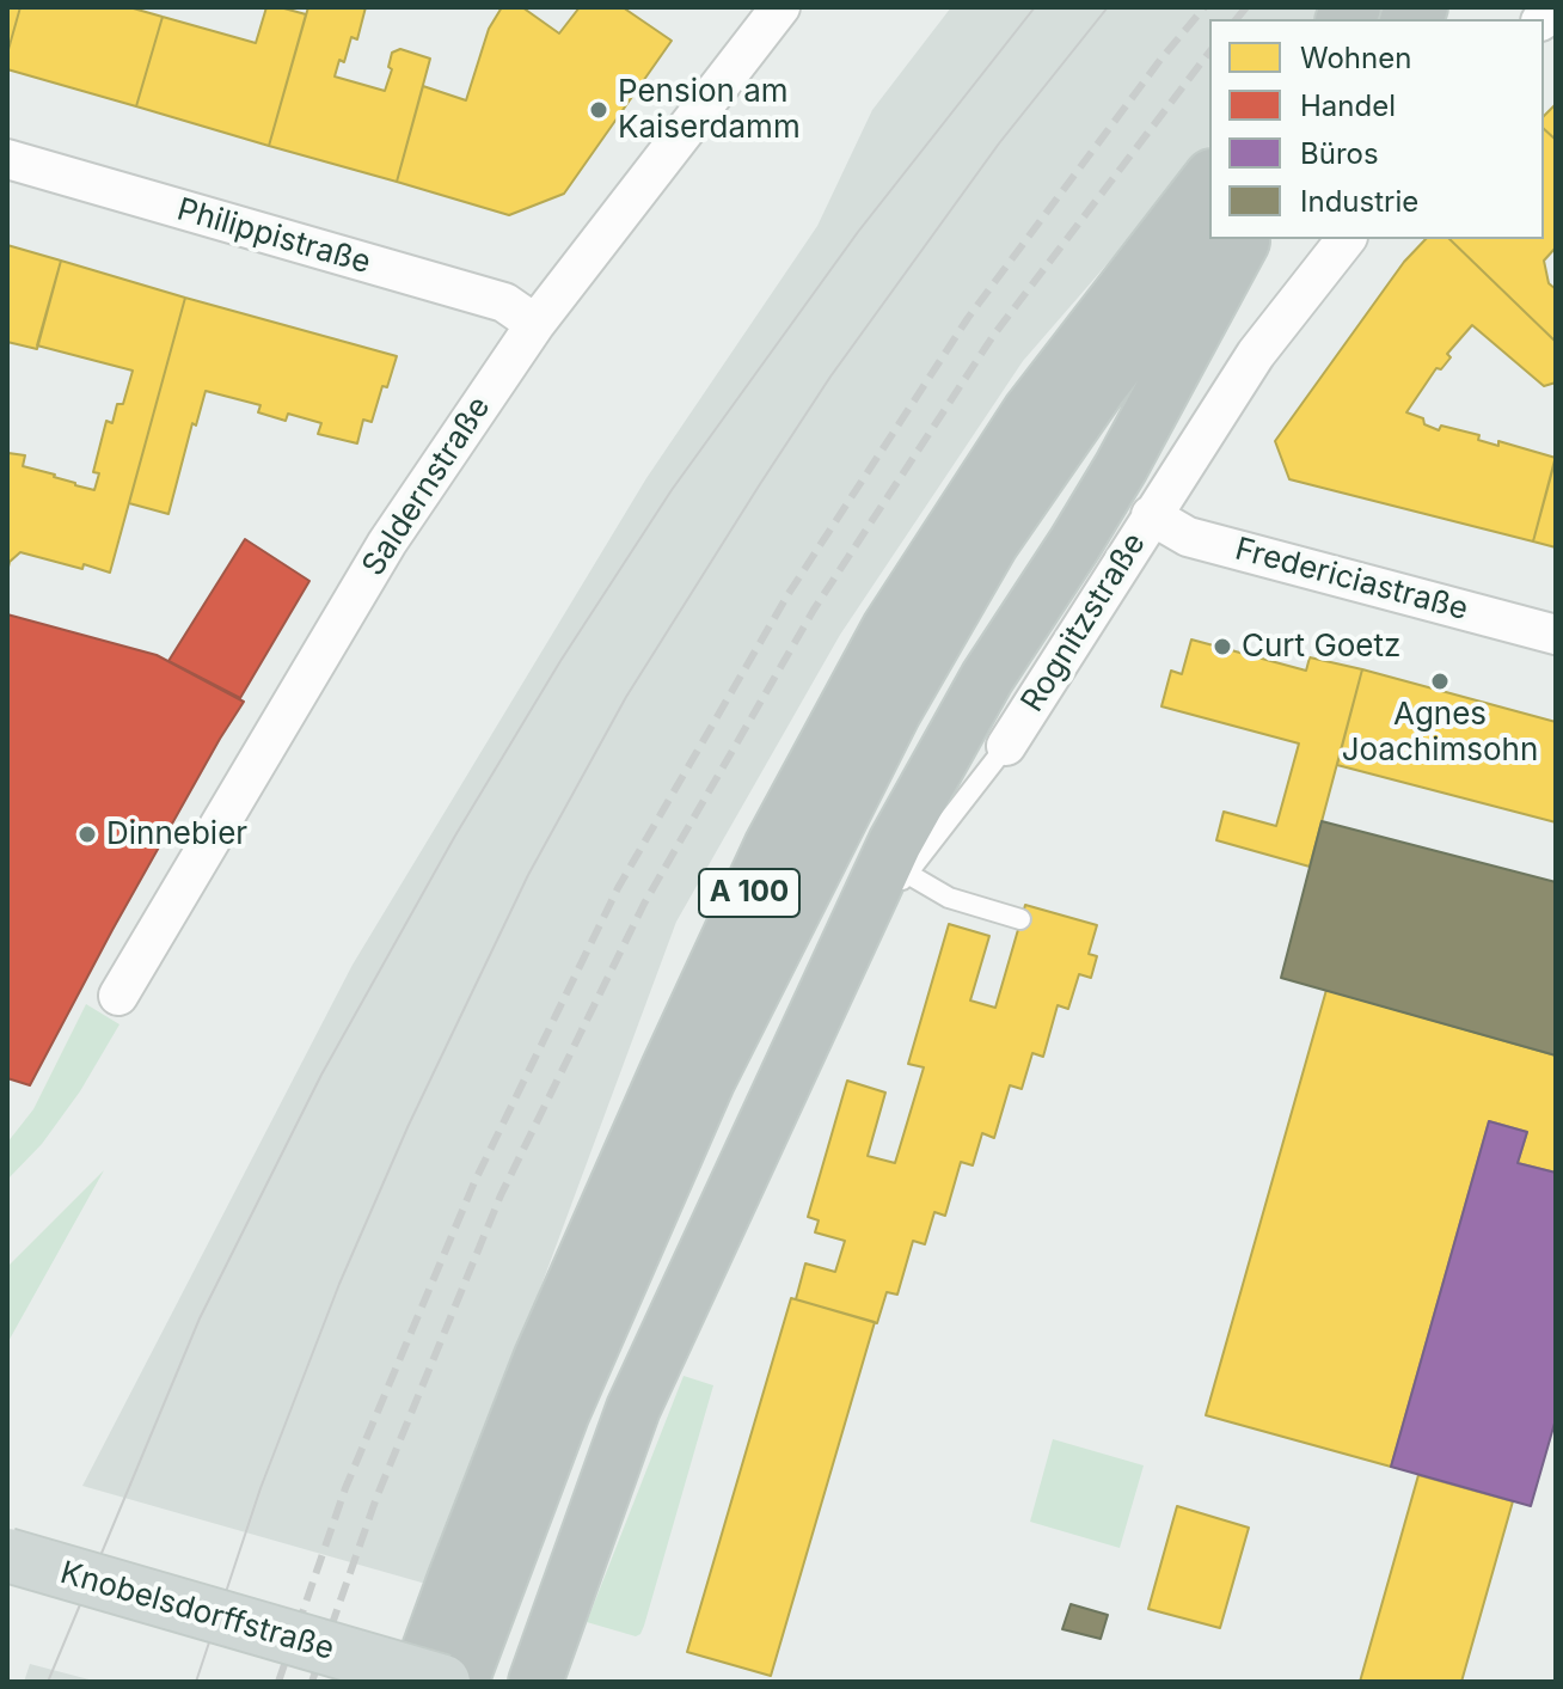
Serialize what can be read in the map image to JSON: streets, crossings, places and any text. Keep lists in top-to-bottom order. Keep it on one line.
{"streets":{"highway":["A 100"],"main road":["Knobelsdorffstraße"],"street":["Philippistraße","Saldernstraße","Fredericiastraße","Rognitzstraße"]},"crossings":[["Philippistraße","Saldernstraße"],["Fredericiastraße","Rognitzstraße"]],"places":["Pension am Kaiserdamm","Curt Goetz","Agnes Joachimsohn","Dinnebier"],"legend":["Wohnen","Handel","Büros","Industrie"]}
